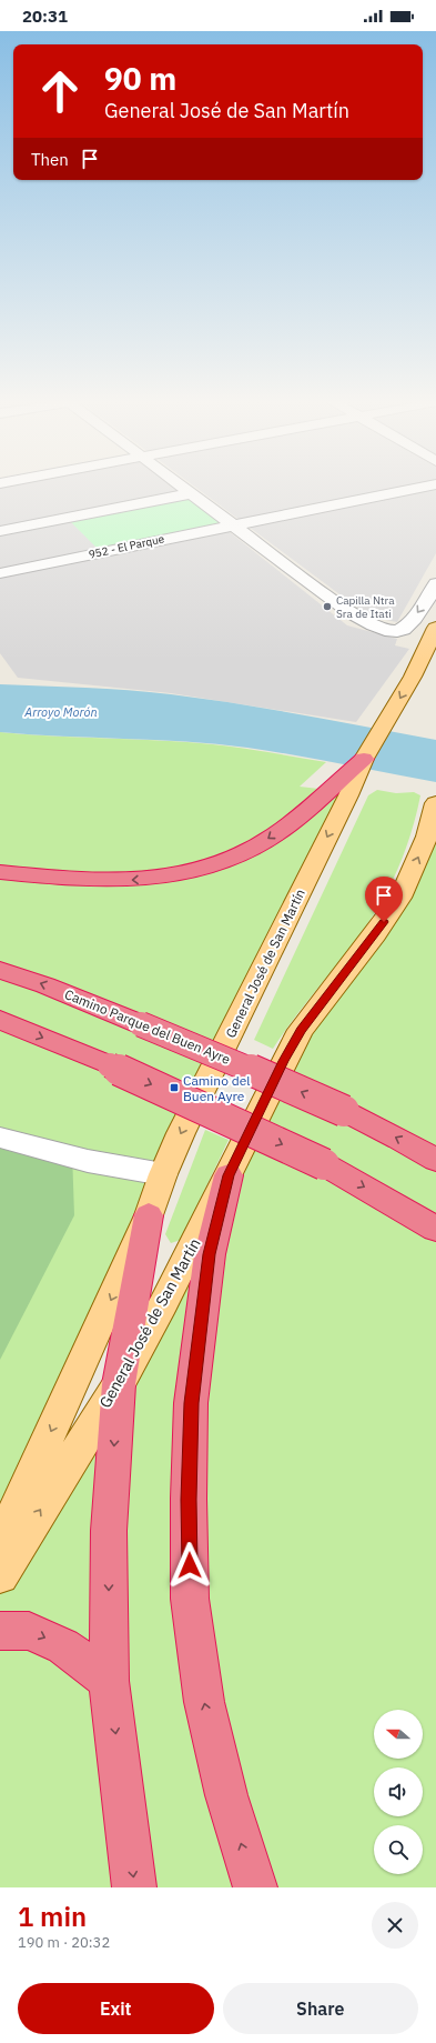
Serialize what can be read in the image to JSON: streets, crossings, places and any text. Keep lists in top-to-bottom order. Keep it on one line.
{"streets":{"highway":["Camino Parque del Buen Ayre"],"main road":["General José de San Martín"],"street":["952 - El Parque"]},"water":["Arroyo Morón"],"places":{"other":["Capilla Ntra Sra de Itati"],"transit":["Camino del Buen Ayre"]},"north":"left","page":{"status":"20:31","turn":["90 m","General José de San Martín"],"then":"Then","heading":["1 min","190 m · 20:32"],"buttons":["Exit","Share"]}}
